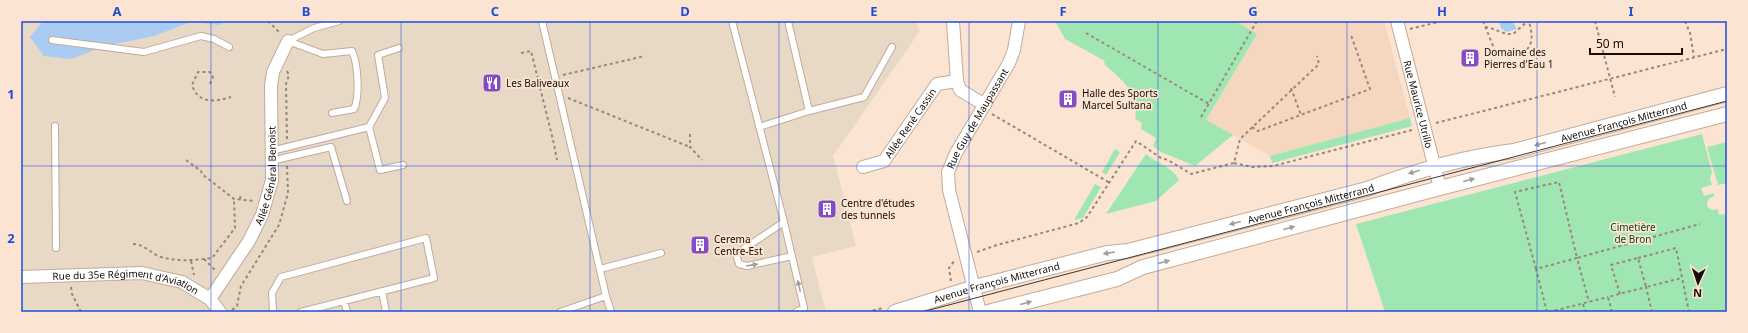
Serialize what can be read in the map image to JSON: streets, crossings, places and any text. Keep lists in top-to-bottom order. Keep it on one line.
{"streets":{"street":["Rue Maurice Utrillo","Rue Guy de Maupassant","Avenue François Mitterrand","Allée René Cassin","Allée Général Benoist","Rue du 35e Régiment d'Aviation"]},"crossings":[["Rue Maurice Utrillo","Avenue François Mitterrand"],["Rue Guy de Maupassant","Avenue François Mitterrand"],["Allée Général Benoist","Rue du 35e Régiment d'Aviation"]],"parks":["Cimetière de Bron"],"places":{"building":["Domaine des Pierres d'Eau 1","Halle des Sports Marcel Sultana","Centre d'études des tunnels","Cerema Centre-Est"],"restaurant":["Les Baliveaux"]},"scale_bar":"50 m","north":"bottom","grid":{"columns":["A","B","C","D","E","F","G","H","I"],"rows":["1","2"]}}
